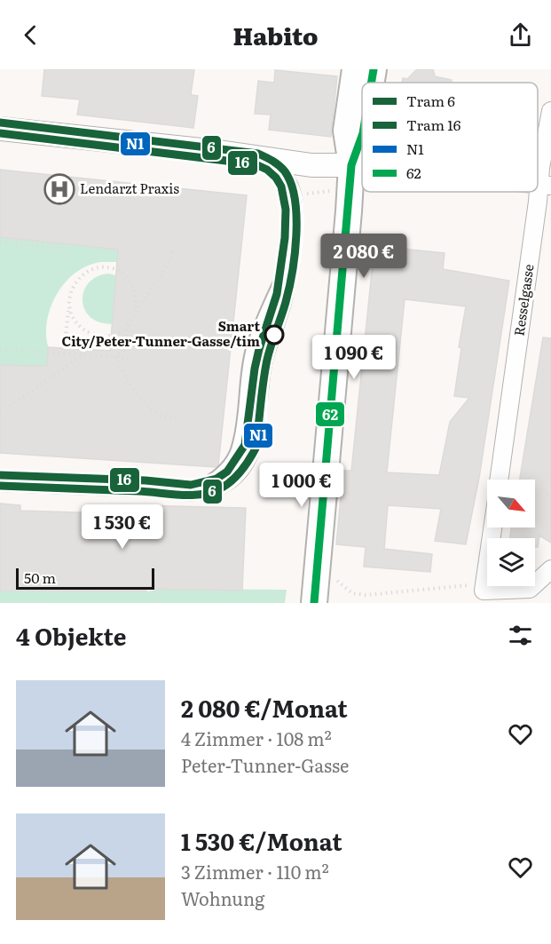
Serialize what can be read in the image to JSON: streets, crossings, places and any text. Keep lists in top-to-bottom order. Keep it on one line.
{"streets":{"street":["Resselgasse"]},"places":{"hospital":["Lendarzt Praxis"],"other":["Smart City/Peter-Tunner-Gasse/tim"]},"lines":["transit line 62","tram line 6","transit line N1","tram line 16"],"legend":["Tram 6","Tram 16","N1","62"],"scale_bar":"50 m","north":"bottom right","page":{"header":"Habito","price":["2 080 €","1 090 €","1 000 €","1 530 €"],"scale":"50 m","heading":"4 Objekte","list":[{"name":"2 080 €/Monat","note":"4 Zimmer · 108 m² · Peter-Tunner-Gasse"},{"name":"1 530 €/Monat","note":"3 Zimmer · 110 m² · Wohnung"}]}}
